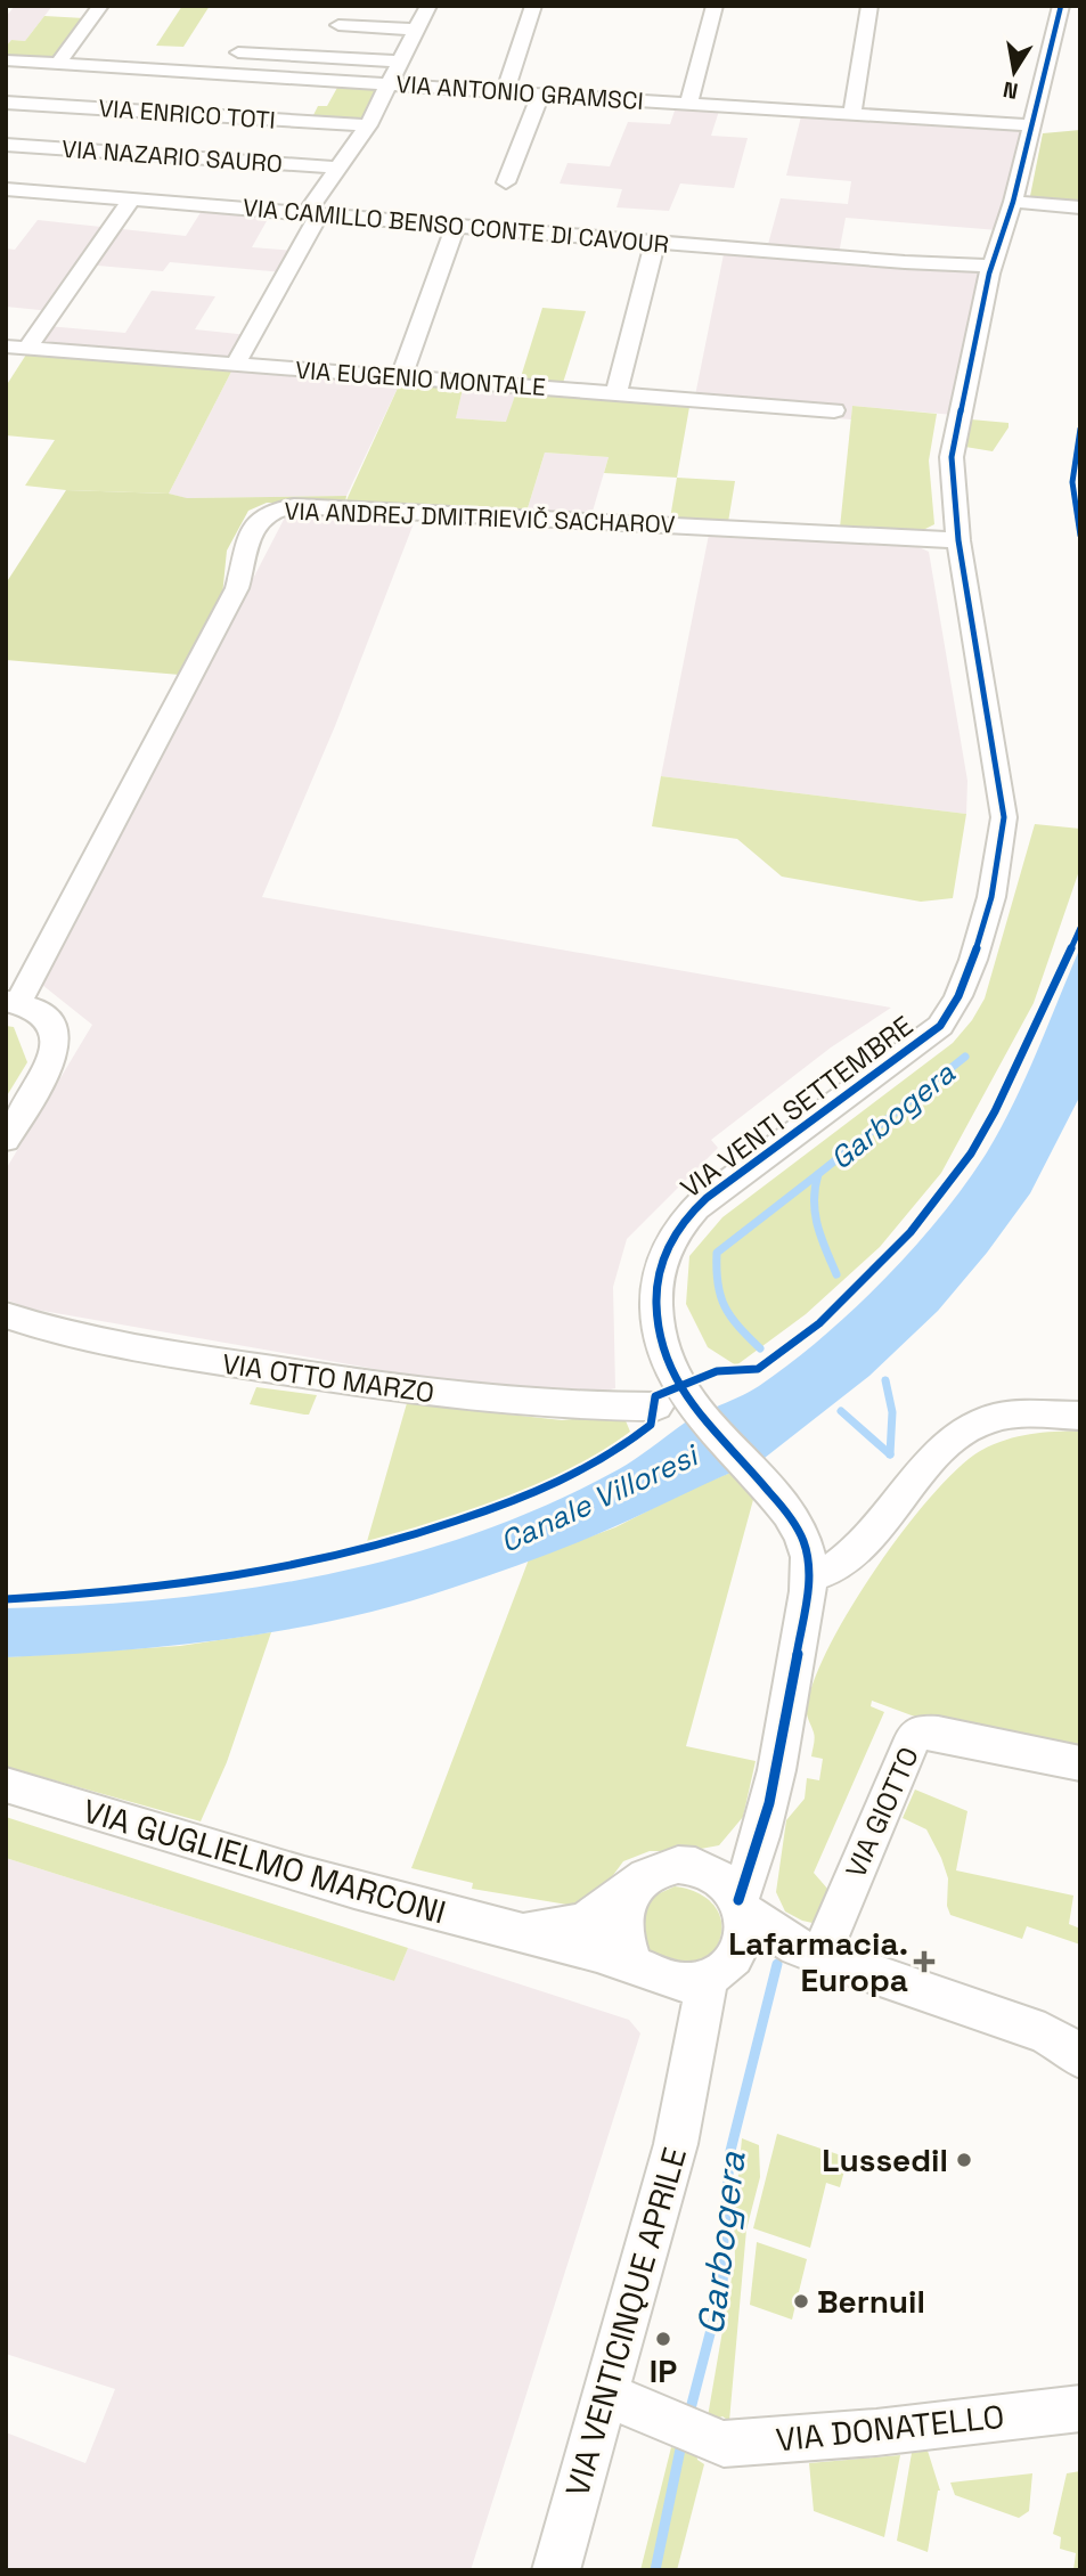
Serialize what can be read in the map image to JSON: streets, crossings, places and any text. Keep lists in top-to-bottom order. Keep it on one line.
{"streets":{"street":["VIA ANTONIO GRAMSCI","VIA ENRICO TOTI","VIA NAZARIO SAURO","VIA CAMILLO BENSO CONTE DI CAVOUR","VIA EUGENIO MONTALE","VIA ANDREJ DMITRIEVIČ SACHAROV","VIA VENTI SETTEMBRE","VIA OTTO MARZO","VIA GIOTTO","VIA GUGLIELMO MARCONI","VIA VENTICINQUE APRILE","VIA DONATELLO"]},"crossings":[["VIA ANTONIO GRAMSCI","VIA VENTI SETTEMBRE"],["VIA CAMILLO BENSO CONTE DI CAVOUR","VIA VENTI SETTEMBRE"],["VIA ANDREJ DMITRIEVIČ SACHAROV","VIA VENTI SETTEMBRE"],["VIA GUGLIELMO MARCONI","VIA VENTICINQUE APRILE"],["VIA VENTICINQUE APRILE","VIA DONATELLO"]],"water":["Garbogera","Canale Villoresi"],"places":{"health":["Lafarmacia. Europa"],"other":["Lussedil","Bernuil","IP"]},"north":"bottom"}
